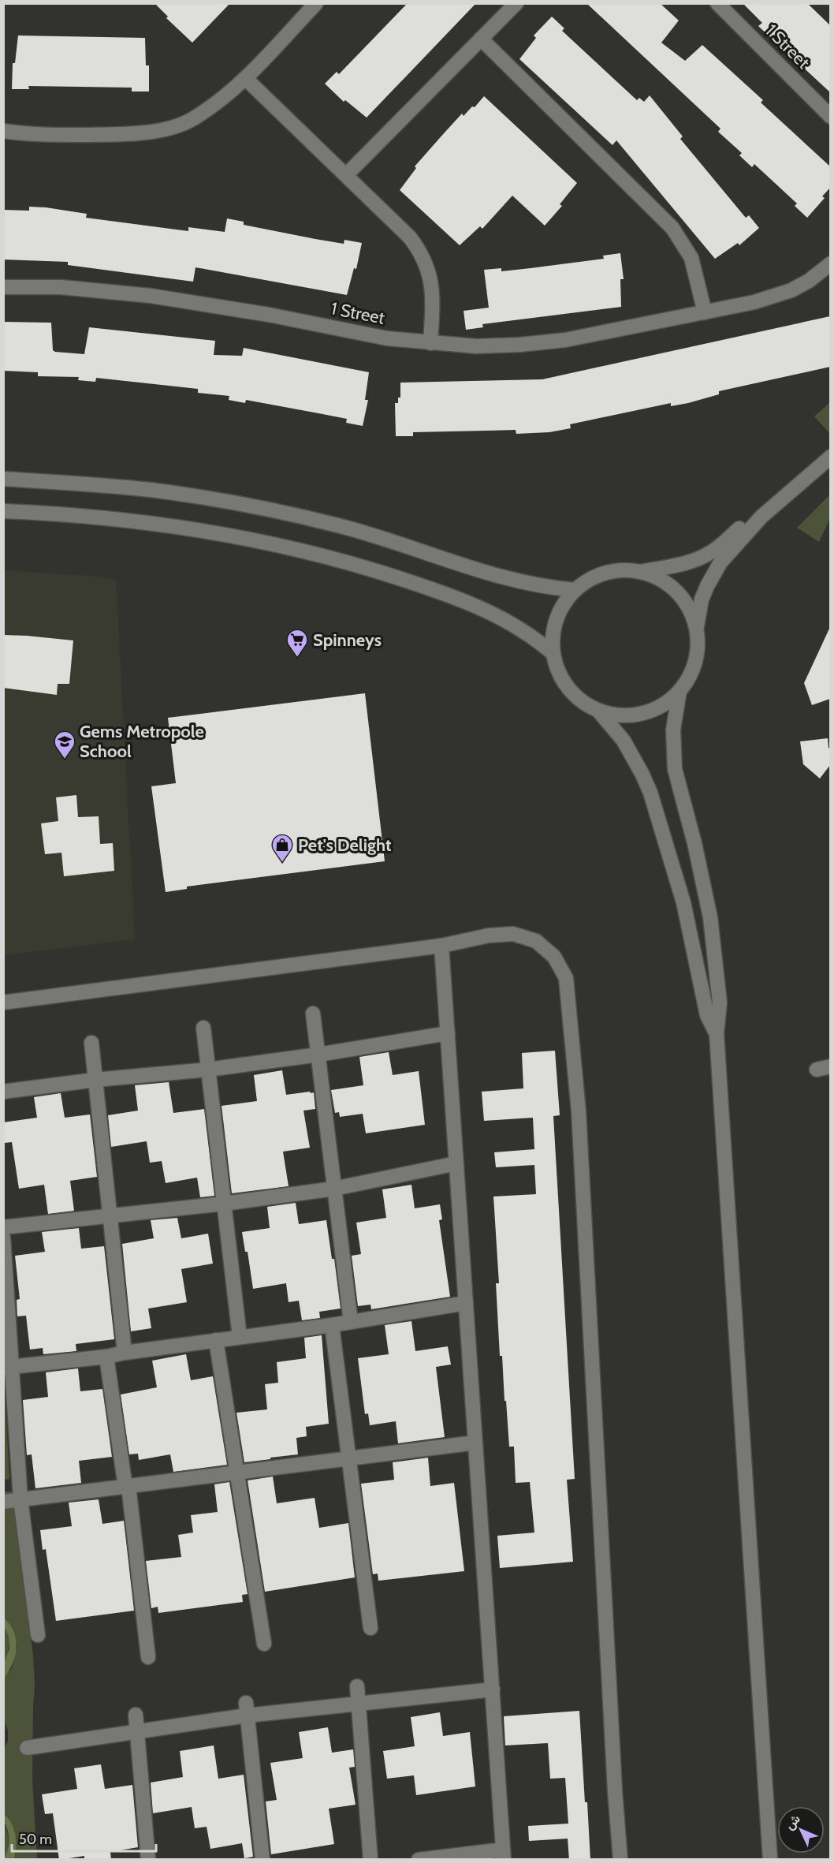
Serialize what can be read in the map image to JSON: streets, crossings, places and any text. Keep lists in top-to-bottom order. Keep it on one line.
{"streets":{"street":["1 Street"]},"places":{"supermarket":["Spinneys"],"school or university":["Gems Metropole School"],"shop":["Pet's Delight"]},"scale_bar":"50 m","north":"top left"}
